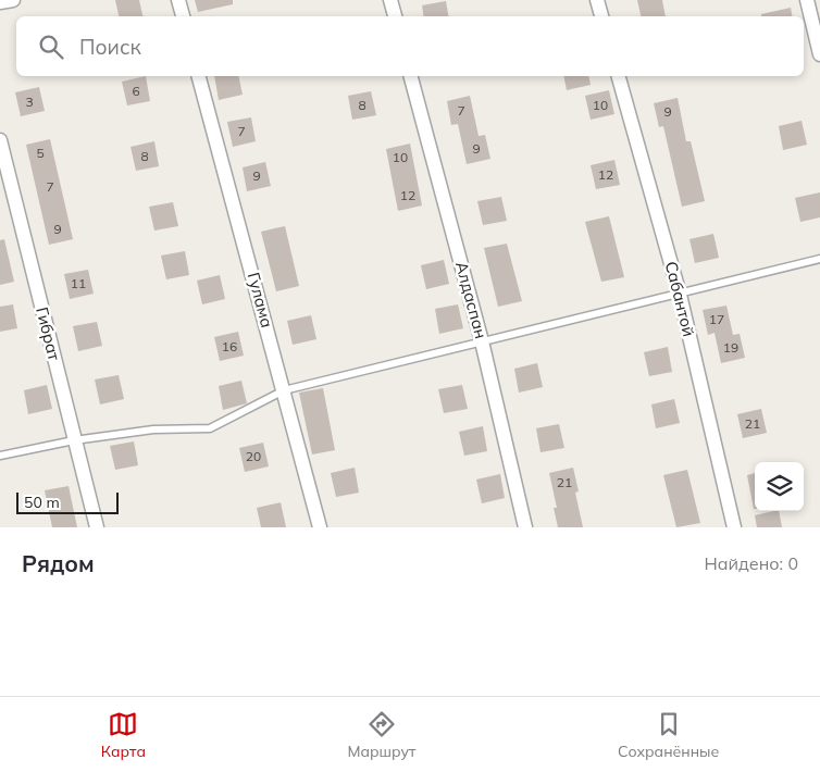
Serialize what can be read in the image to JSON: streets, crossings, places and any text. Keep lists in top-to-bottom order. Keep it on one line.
{"streets":{"street":["Сабантой","Гулама","Алдаспан","Гибрат"]},"house_numbers":["6","3","8","10","7","9","7","9","5","8","10","12","9","7","12","9","11","17","16","19","21","20","21"],"scale_bar":"50 m","page":{"search":"Поиск","scale":"50 m","heading":["Рядом","Найдено: 0"],"nav":["Карта","Маршрут","Сохранённые"]}}
